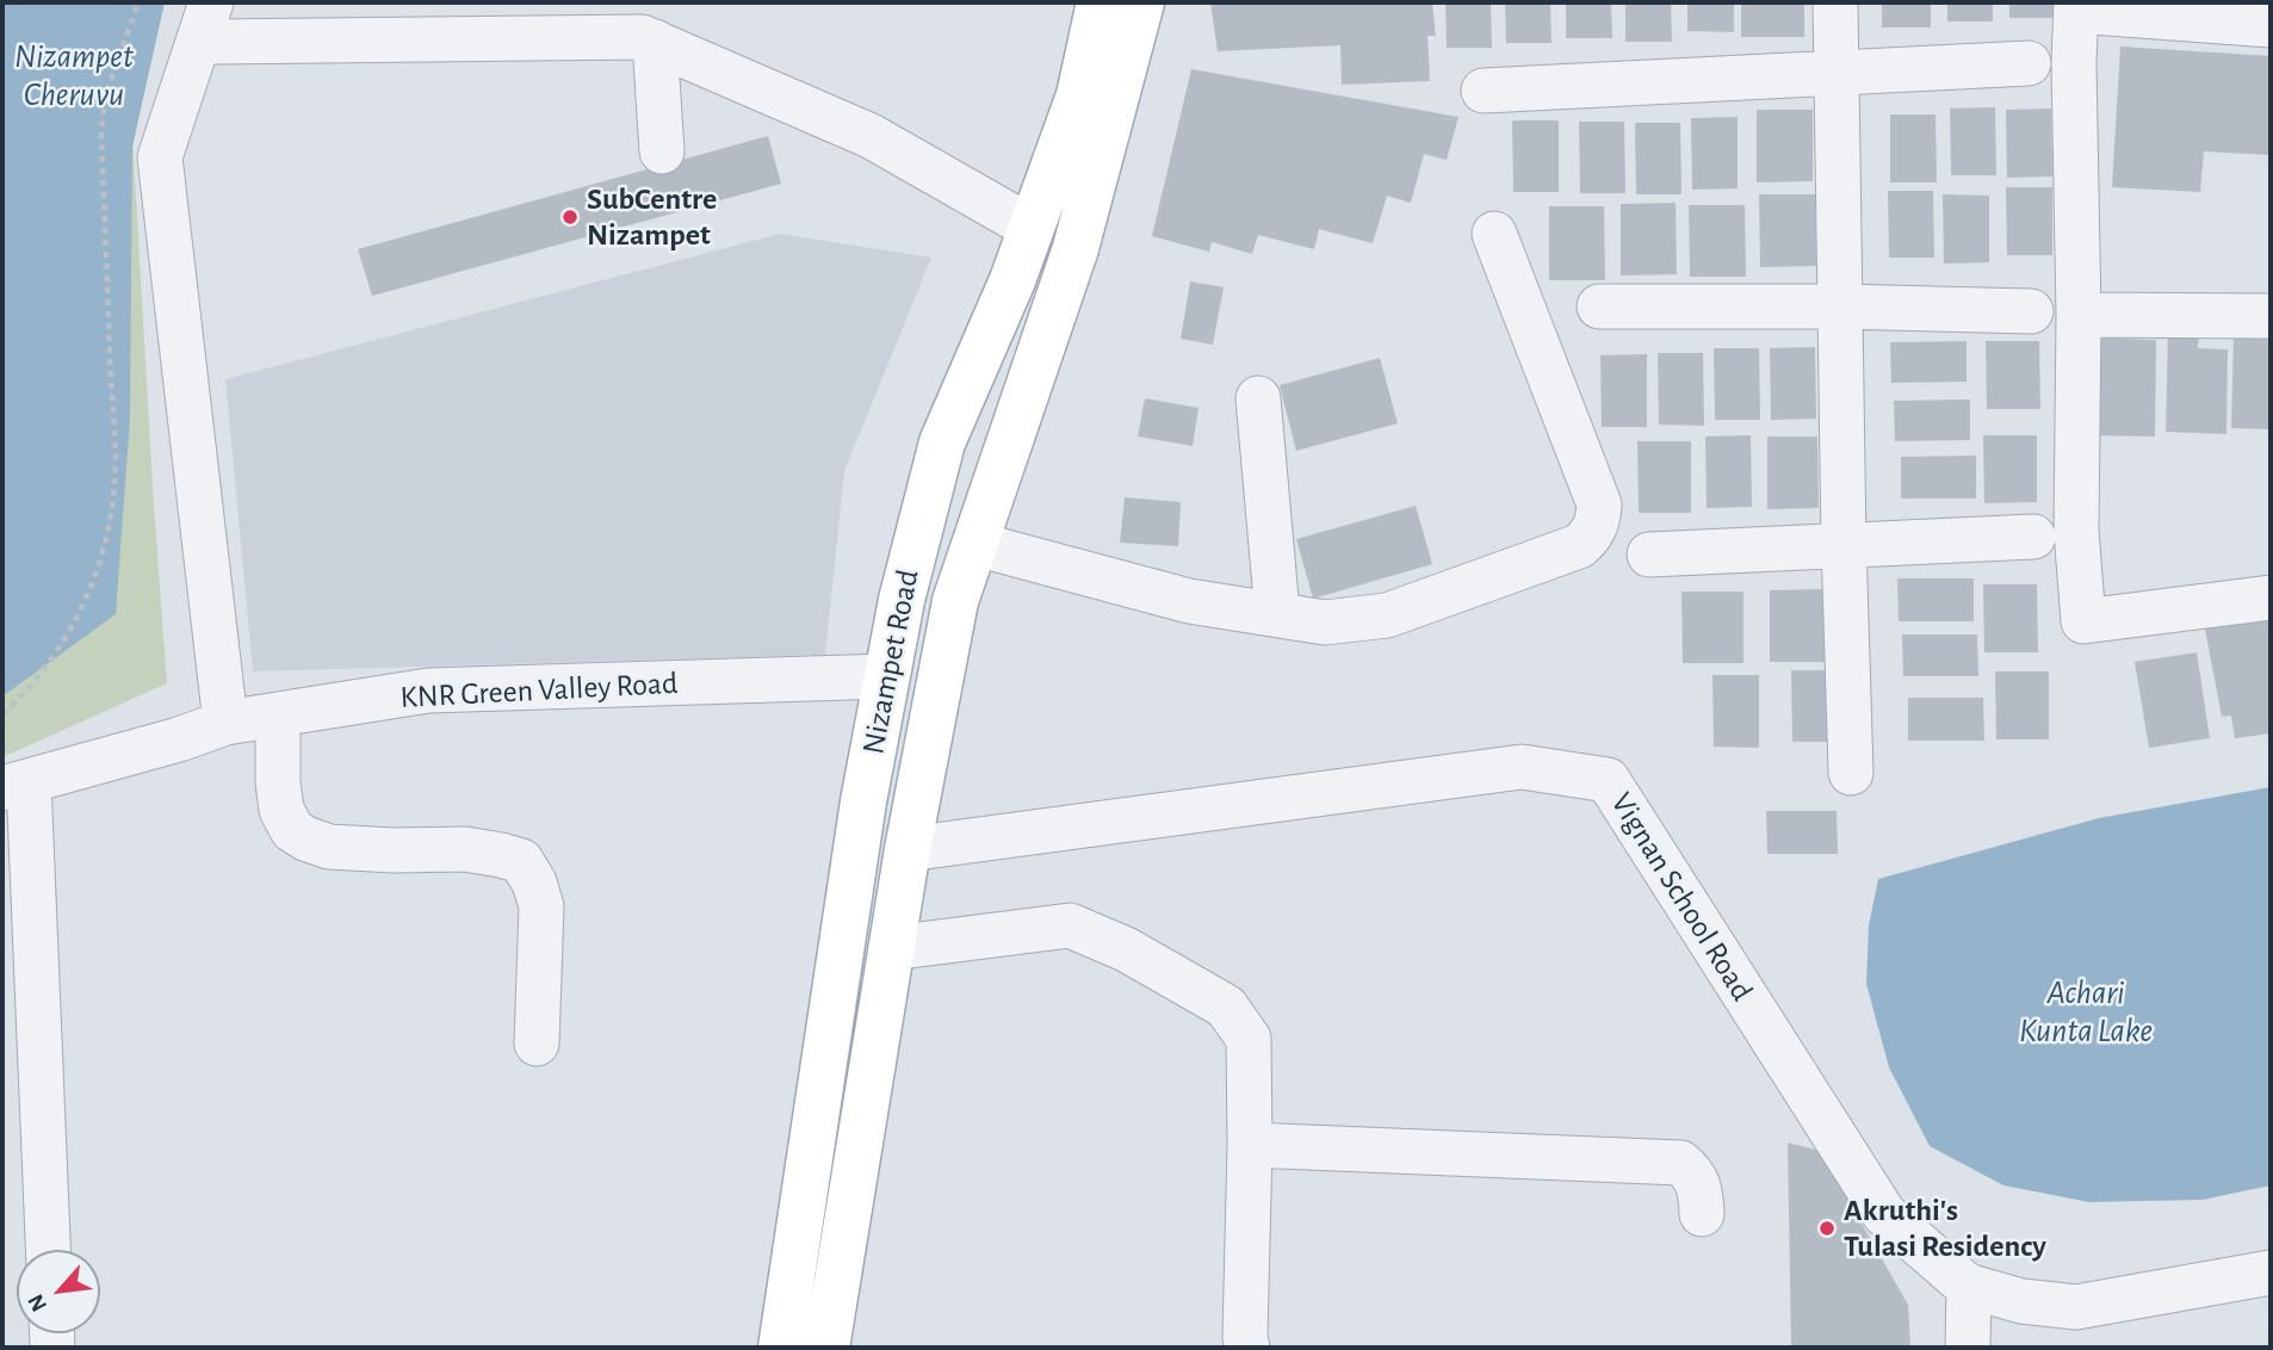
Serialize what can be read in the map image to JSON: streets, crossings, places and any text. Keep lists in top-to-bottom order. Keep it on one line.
{"streets":{"main road":["Nizampet Road"],"street":["KNR Green Valley Road","Vignan School Road"]},"crossings":[["Nizampet Road","KNR Green Valley Road"],["Nizampet Road","Vignan School Road"]],"water":["Nizampet Cheruvu","Achari Kunta Lake"],"places":["SubCentre Nizampet","Akruthi's Tulasi Residency"],"north":"bottom left"}
